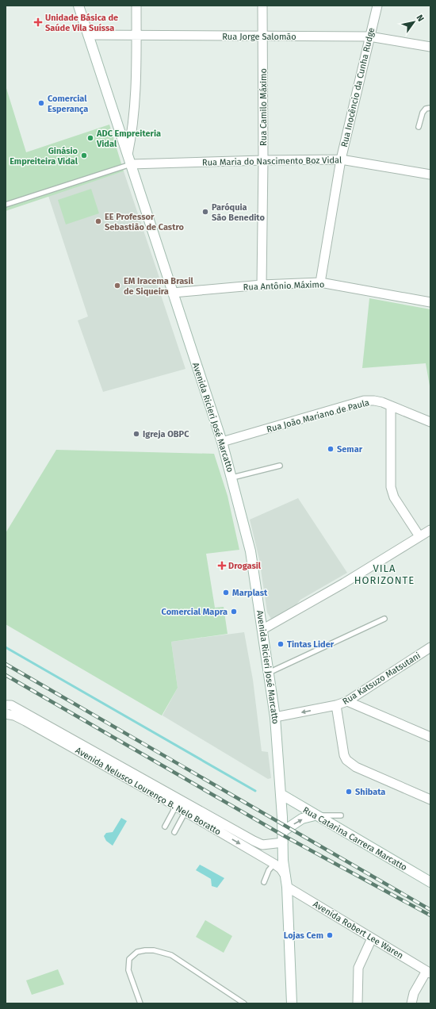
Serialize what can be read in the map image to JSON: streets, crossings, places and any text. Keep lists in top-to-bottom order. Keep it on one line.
{"streets":{"main road":["Avenida Ricieri José Marcatto","Rua Catarina Carrera Marcatto"],"street":["Rua Jorge Salomão","Rua Inocêncio da Cunha Rudge","Rua Camilo Máximo","Rua Maria do Nascimento Boz Vidal","Rua Antônio Máximo","Rua João Mariano de Paula","Rua Katsuzo Matsutani","Avenida Nelusco Lourenço B. Nelo Boratto","Avenida Robert Lee Waren"]},"crossings":[["Rua Jorge Salomão","Rua Inocêncio da Cunha Rudge"],["Rua Jorge Salomão","Rua Camilo Máximo"],["Rua Jorge Salomão","Avenida Ricieri José Marcatto"],["Rua Inocêncio da Cunha Rudge","Rua Maria do Nascimento Boz Vidal"],["Rua Inocêncio da Cunha Rudge","Rua Antônio Máximo"],["Rua Camilo Máximo","Rua Maria do Nascimento Boz Vidal"],["Rua Camilo Máximo","Rua Antônio Máximo"],["Rua Maria do Nascimento Boz Vidal","Avenida Ricieri José Marcatto"],["Rua Antônio Máximo","Avenida Ricieri José Marcatto"],["Rua João Mariano de Paula","Avenida Ricieri José Marcatto"],["Avenida Ricieri José Marcatto","Rua Katsuzo Matsutani"],["Avenida Ricieri José Marcatto","Avenida Nelusco Lourenço B. Nelo Boratto"],["Avenida Ricieri José Marcatto","Rua Catarina Carrera Marcatto"],["Avenida Ricieri José Marcatto","Avenida Robert Lee Waren"]],"one_way":["Rua Katsuzo Matsutani"],"districts":["VILA HORIZONTE"],"places":{"health":["Unidade Básica de Saúde Vila Suíssa","Drogasil"],"other":["Comercial Esperança","ADC Empreiteria Vidal","Ginásio Empreiteira Vidal","Paróquia São Benedito","EE Professor Sebastião de Castro","EM Iracema Brasil de Siqueira","Igreja OBPC","Semar","Marplast","Comercial Mapra","Tintas Lider","Shibata","Lojas Cem"]},"north":"top right"}
